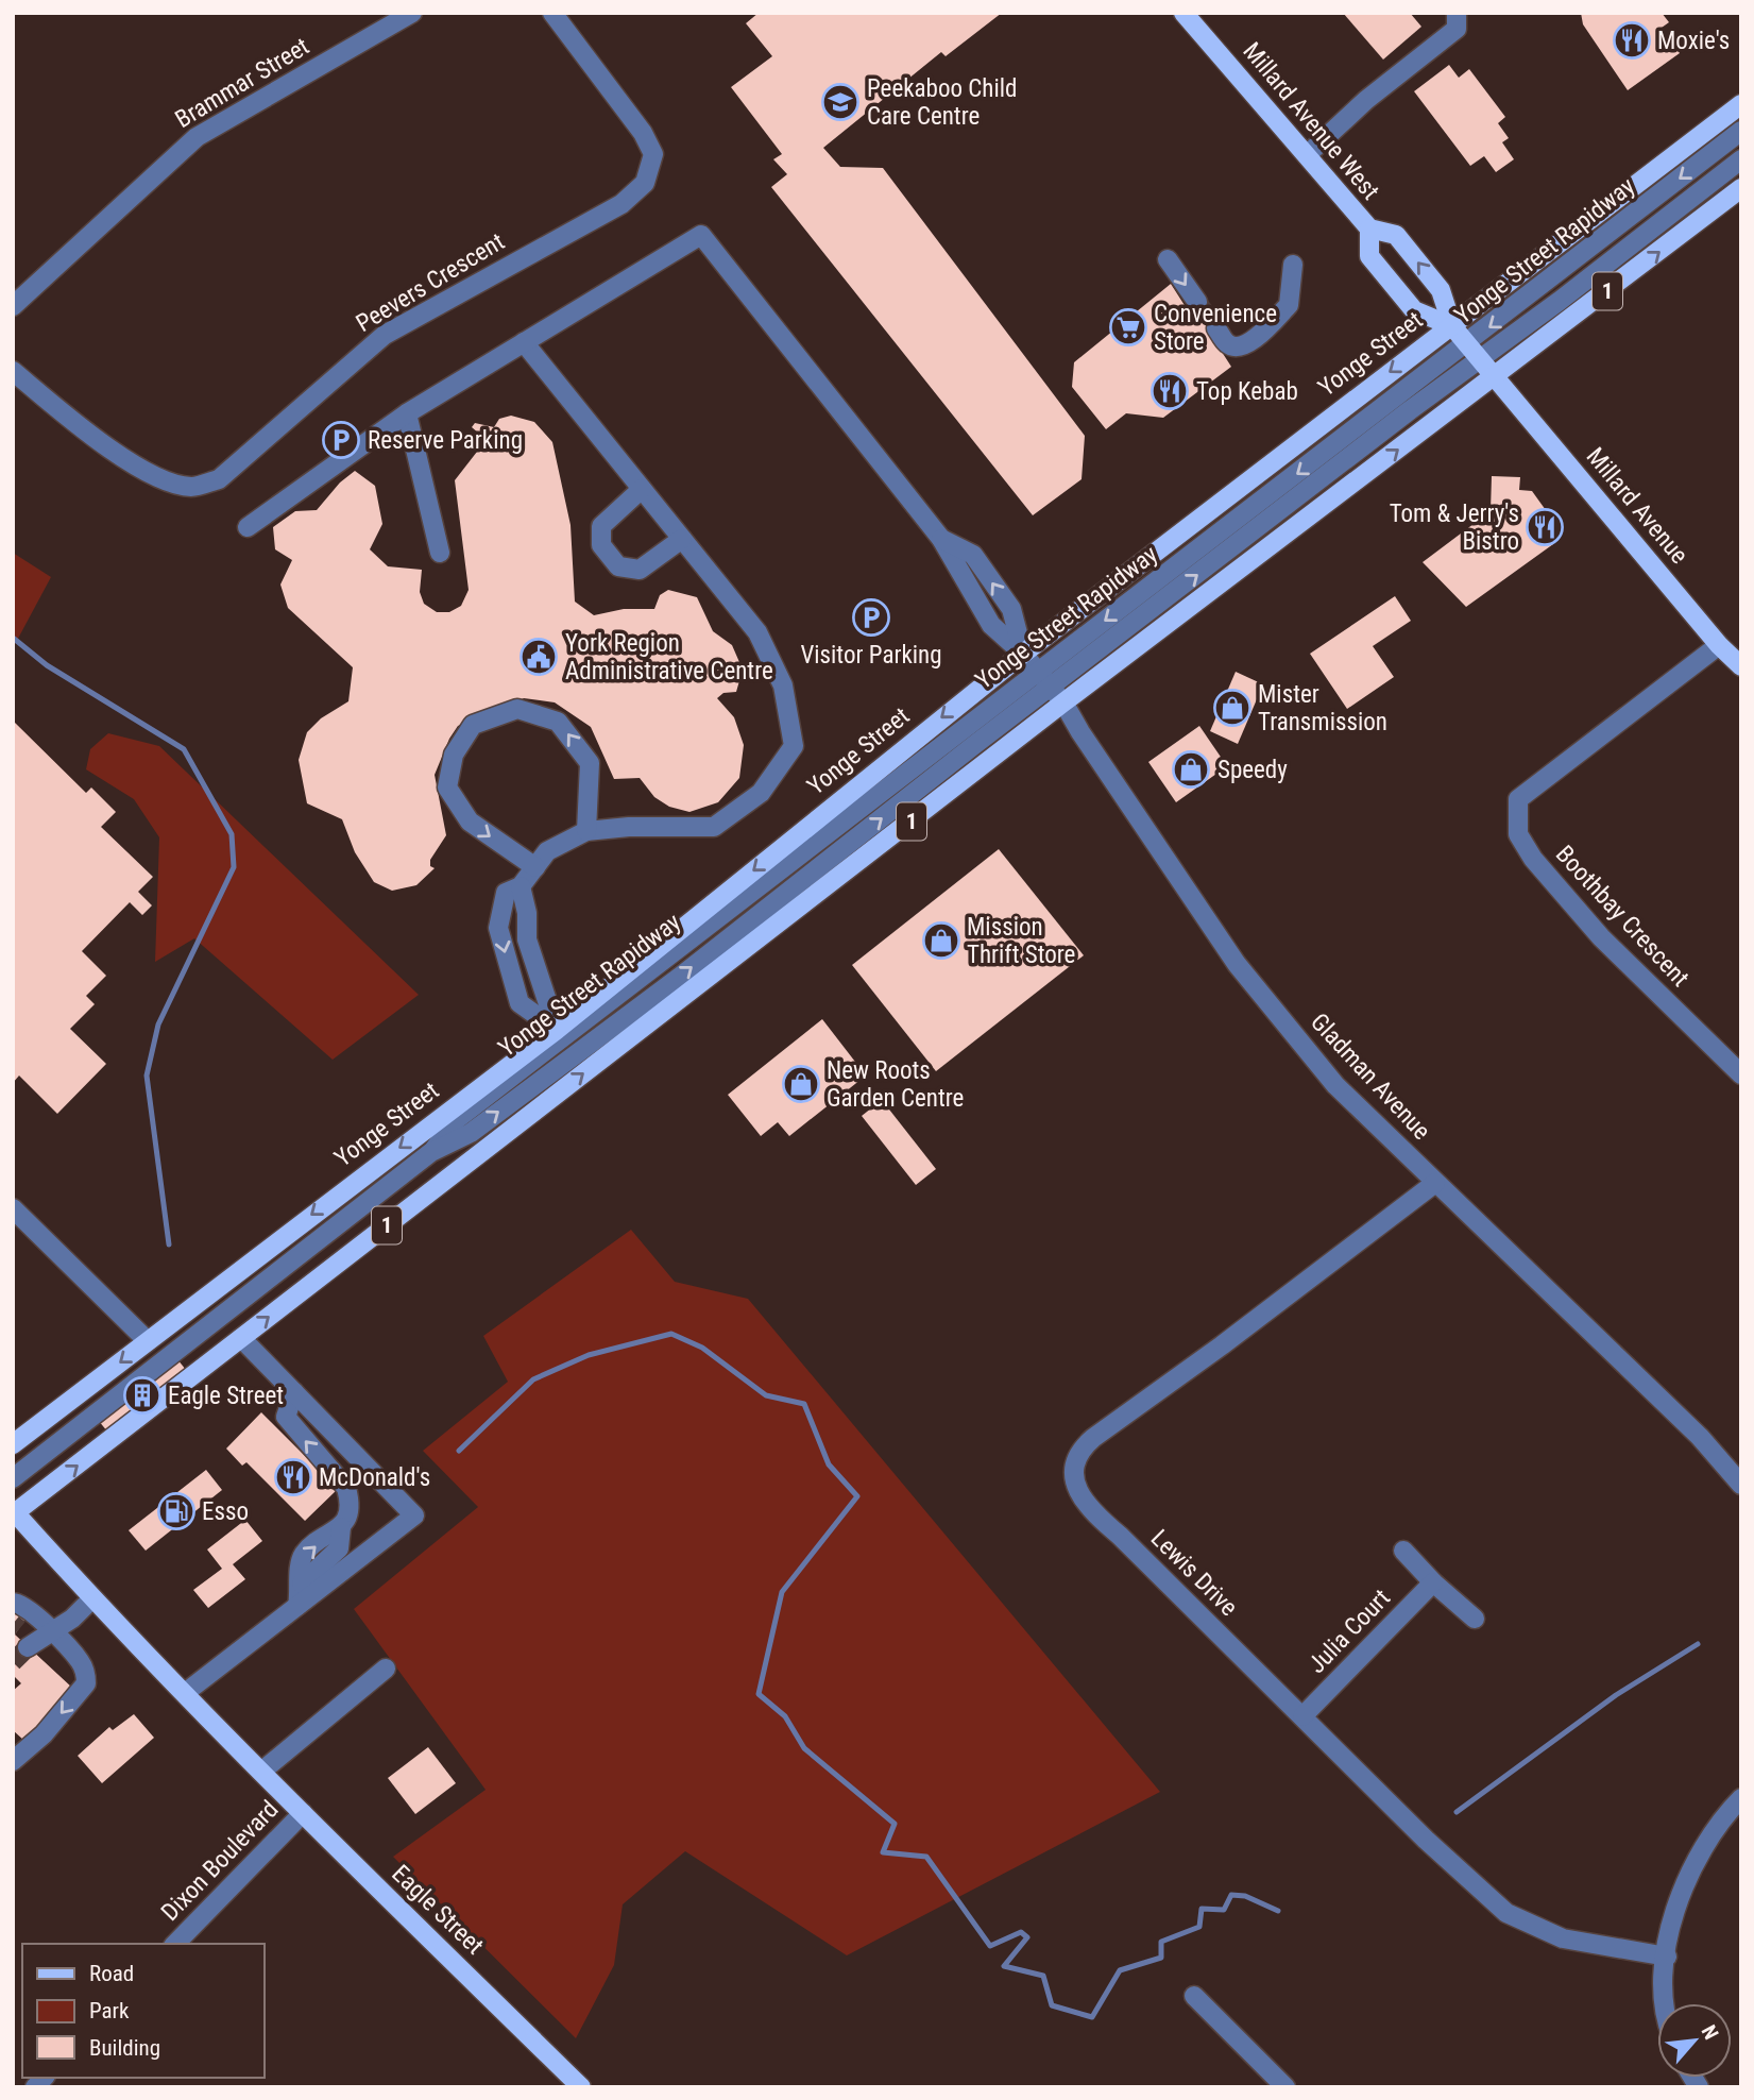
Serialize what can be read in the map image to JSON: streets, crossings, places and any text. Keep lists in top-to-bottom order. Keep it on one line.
{"streets":{"main road":["Millard Avenue West","1","Yonge Street","Millard Avenue","Eagle Street"],"street":["Brammar Street","Yonge Street Rapidway","Peevers Crescent","Boothbay Crescent","Gladman Avenue","Lewis Drive","Julia Court","Dixon Boulevard"]},"crossings":[["Millard Avenue West","Yonge Street Rapidway"],["Millard Avenue West","1"],["Millard Avenue West","Yonge Street"],["Millard Avenue West","Millard Avenue"],["Yonge Street Rapidway","Gladman Avenue"],["1","Millard Avenue"],["1","Gladman Avenue"],["1","Eagle Street"],["Yonge Street","Gladman Avenue"],["Millard Avenue","Boothbay Crescent"],["Gladman Avenue","Lewis Drive"],["Lewis Drive","Julia Court"],["Dixon Boulevard","Eagle Street"]],"places":{"restaurant":["Moxie's","Top Kebab","Tom & Jerry's Bistro","McDonald's"],"school or university":["Peekaboo Child Care Centre"],"supermarket":["Convenience Store"],"parking":["Reserve Parking","Visitor Parking"],"public building":["York Region Administrative Centre"],"shop":["Mister Transmission","Speedy","Mission Thrift Store","New Roots Garden Centre"],"building":["Eagle Street"],"fuel station":["Esso"]},"legend":["Road","Park","Building"],"north":"top right"}
